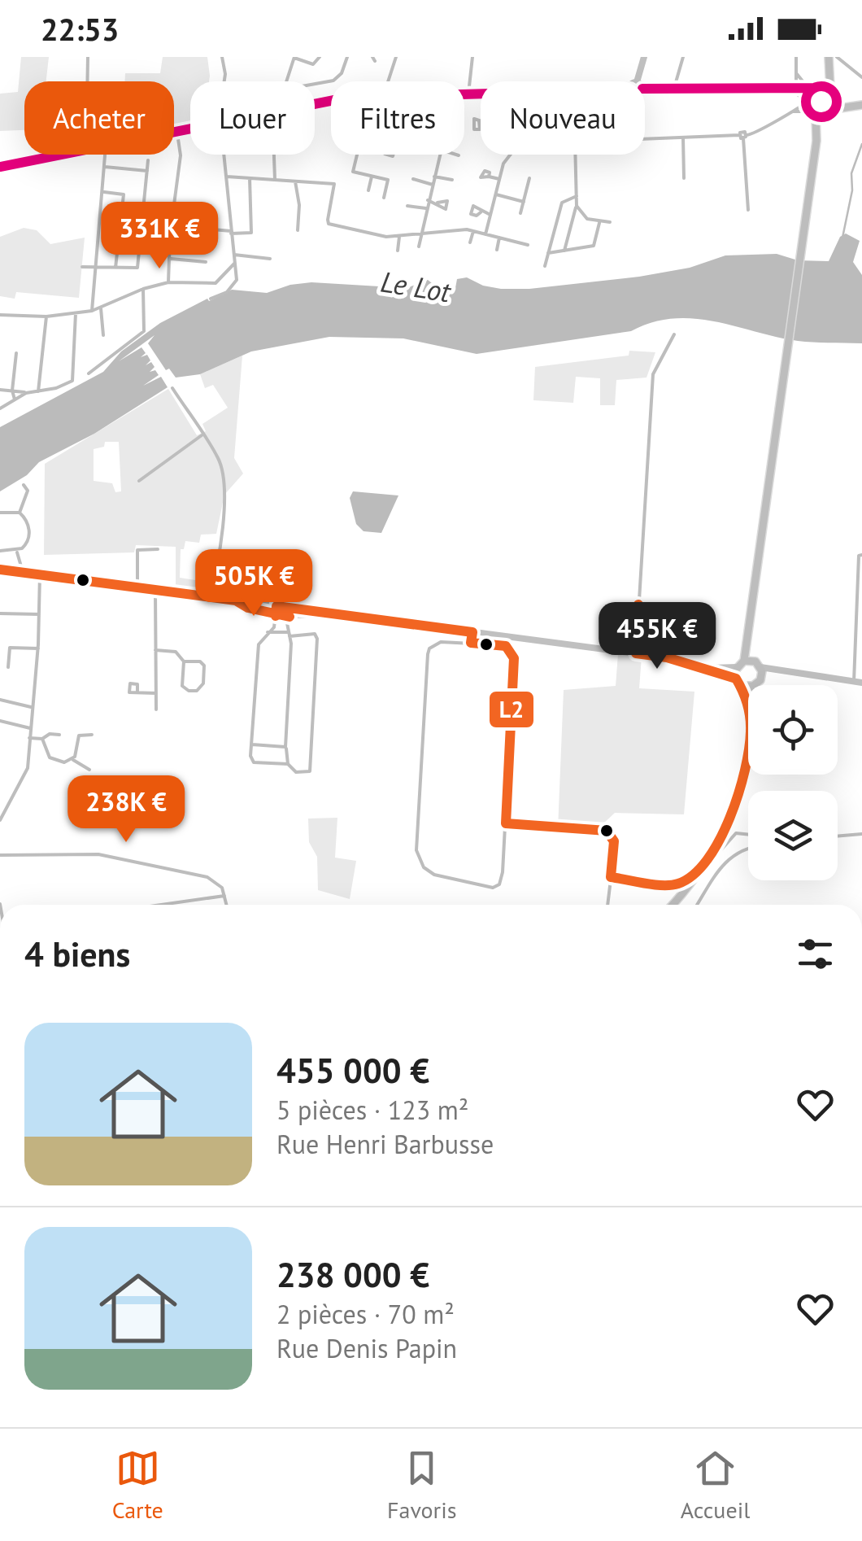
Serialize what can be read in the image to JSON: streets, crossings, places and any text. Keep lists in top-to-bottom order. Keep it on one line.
{"water":["Le Lot"],"lines":["transit line L2"],"page":{"status":"22:53","chip":["Acheter","Louer","Filtres","Nouveau"],"price":["331K €","505K €","455K €","238K €"],"heading":"4 biens","list":[{"name":"455 000 €","note":"5 pièces · 123 m² · Rue Henri Barbusse"},{"name":"238 000 €","note":"2 pièces · 70 m² · Rue Denis Papin"}],"tabs":["Carte","Favoris","Accueil"]}}
